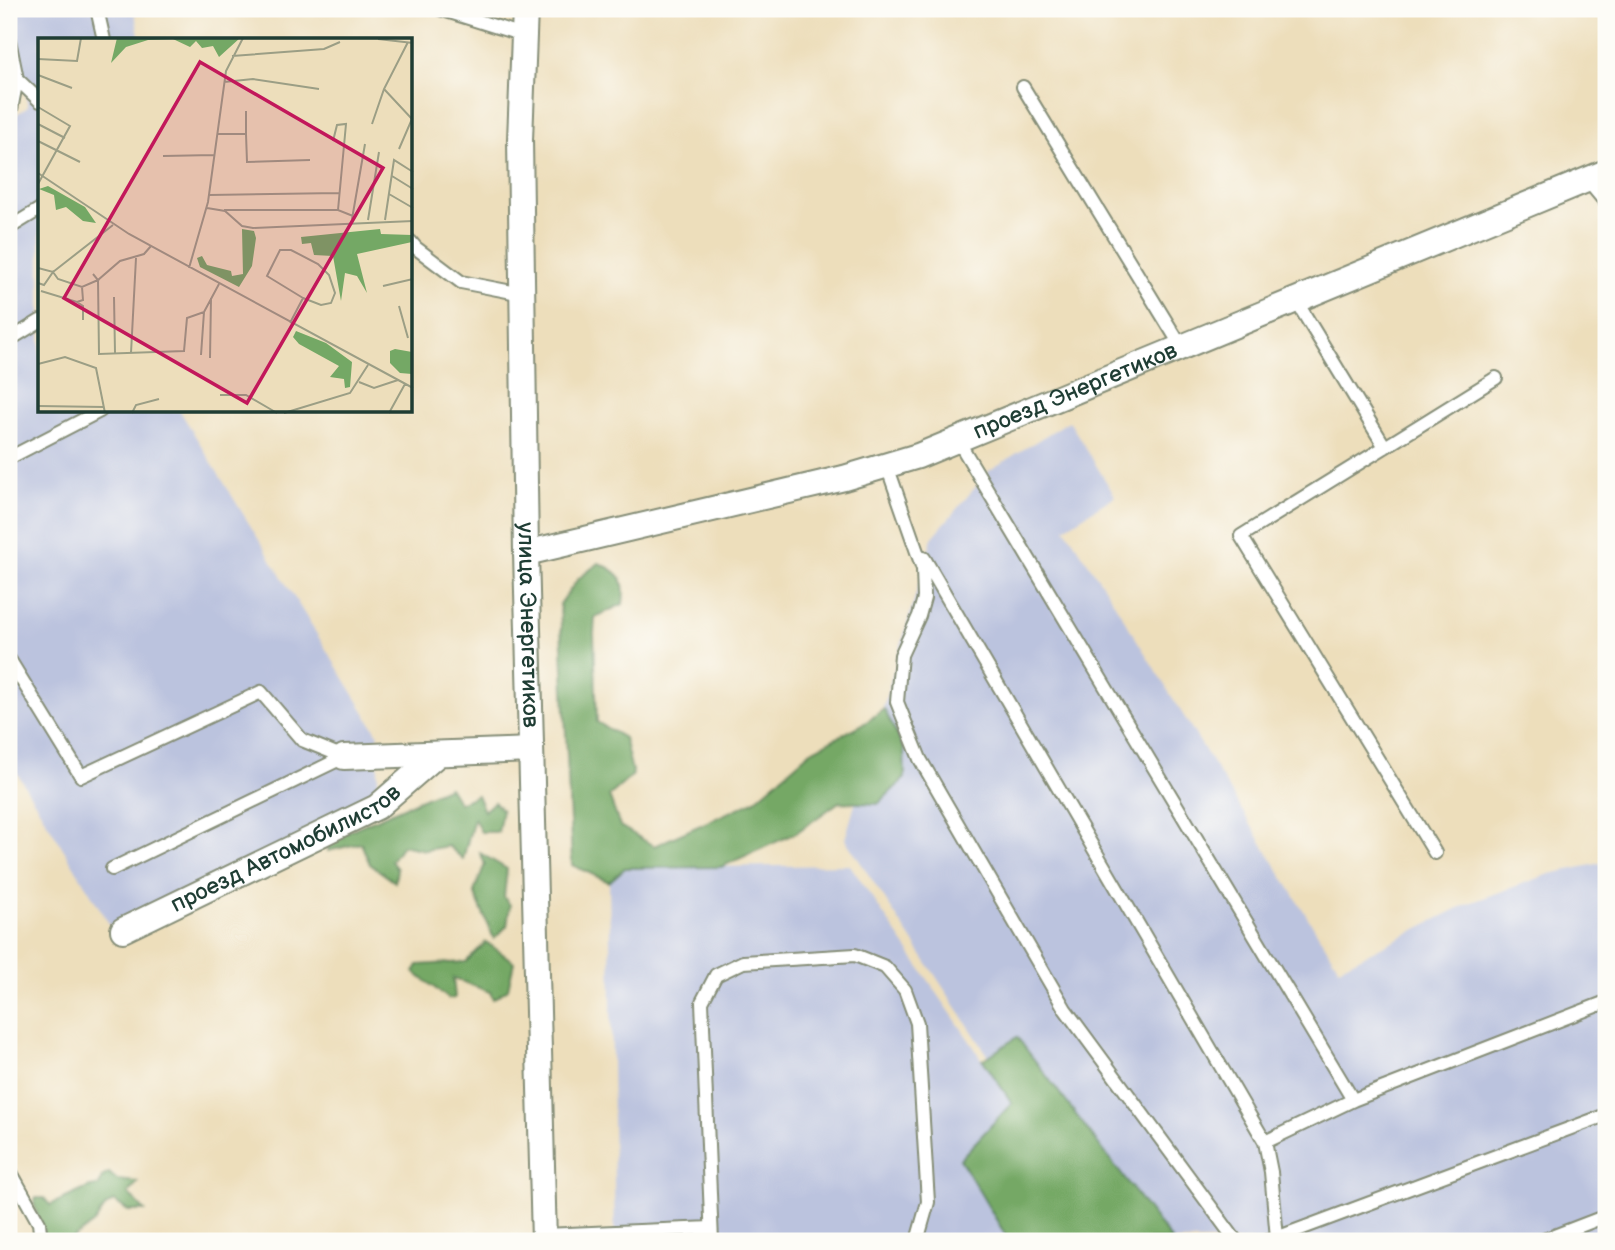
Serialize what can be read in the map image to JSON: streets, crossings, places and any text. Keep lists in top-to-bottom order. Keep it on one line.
{"streets":{"street":["проезд Энергетиков","улица Энергетиков","проезд Автомобилистов"]},"crossings":[["проезд Энергетиков","улица Энергетиков"]]}
